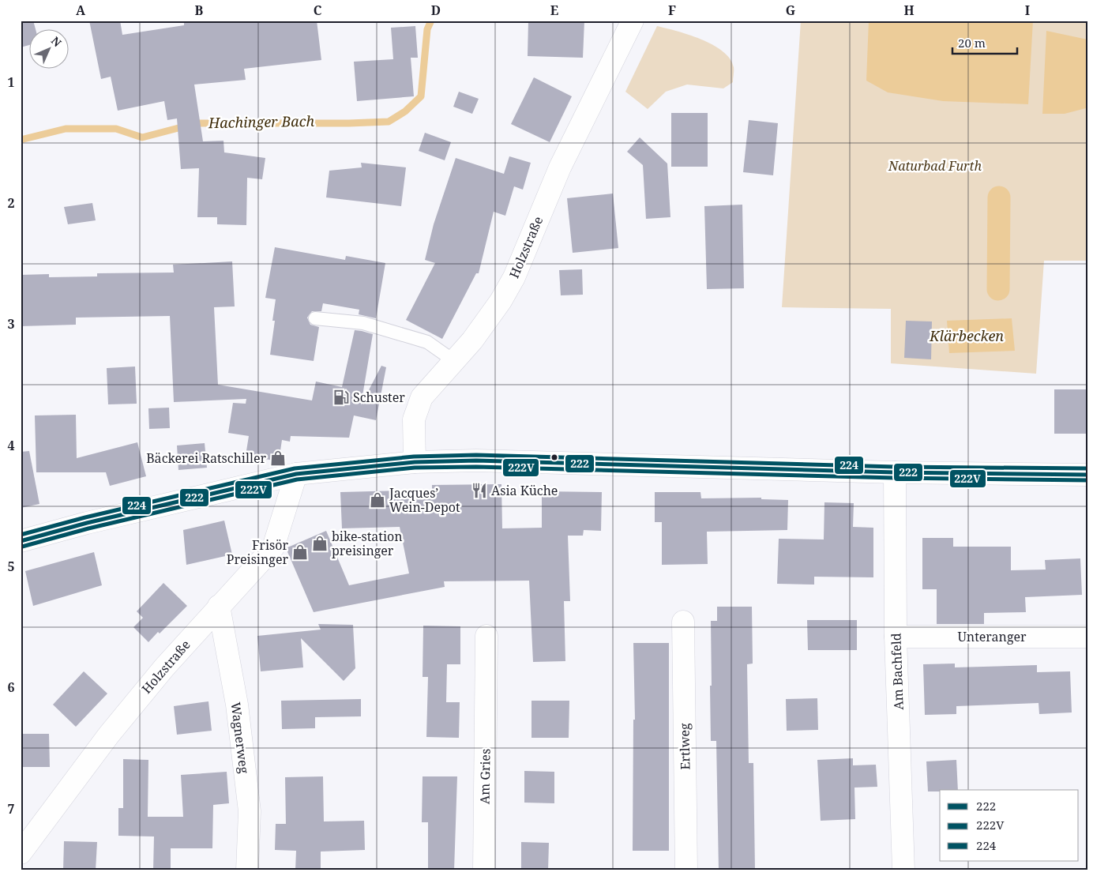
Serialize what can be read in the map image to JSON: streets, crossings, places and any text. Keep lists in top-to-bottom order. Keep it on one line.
{"streets":{"street":["Holzstraße","Unteranger","Am Bachfeld","Wagnerweg","Ertlweg","Am Gries"]},"crossings":[["Holzstraße","Wagnerweg"],["Unteranger","Am Bachfeld"]],"water":["Hachinger Bach","Klärbecken"],"parks":["Naturbad Furth"],"places":{"fuel station":["Schuster"],"shop":["Bäckerei Ratschiller","Jacques’ Wein-Depot","bike-station preisinger","Frisör Preisinger"],"restaurant":["Asia Küche"]},"lines":["transit line 224","transit line 222","transit line 222V"],"legend":["222","222V","224"],"scale_bar":"20 m","north":"top right","grid":{"columns":["A","B","C","D","E","F","G","H","I"],"rows":["1","2","3","4","5","6","7"]}}
